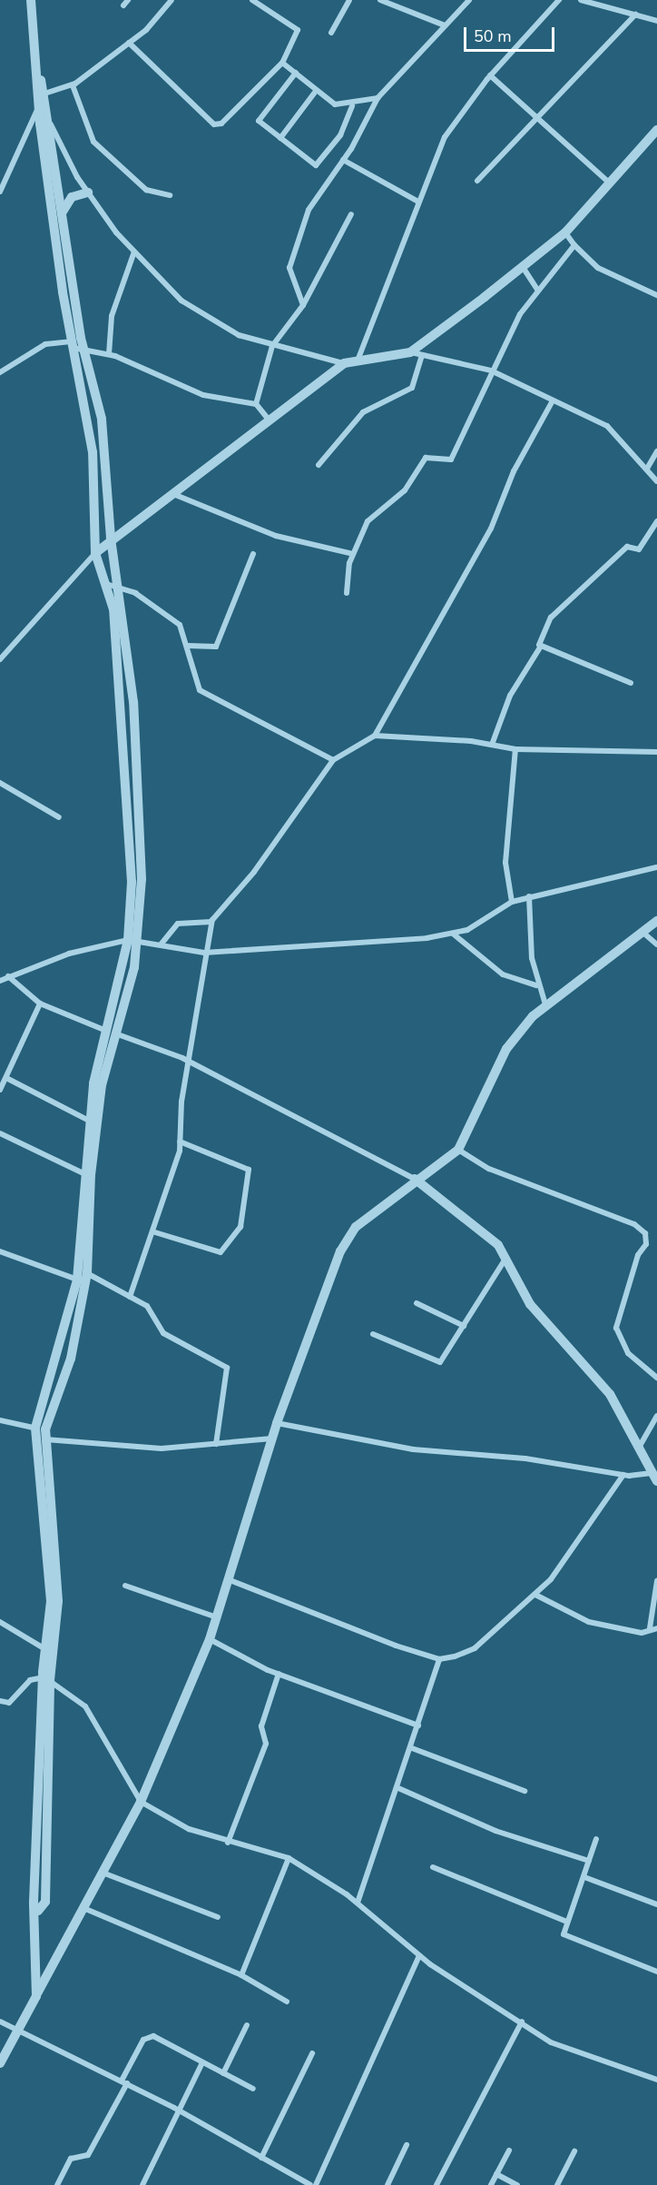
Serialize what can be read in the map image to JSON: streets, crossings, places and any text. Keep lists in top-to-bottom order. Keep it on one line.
{"scale_bar":"50 m"}
